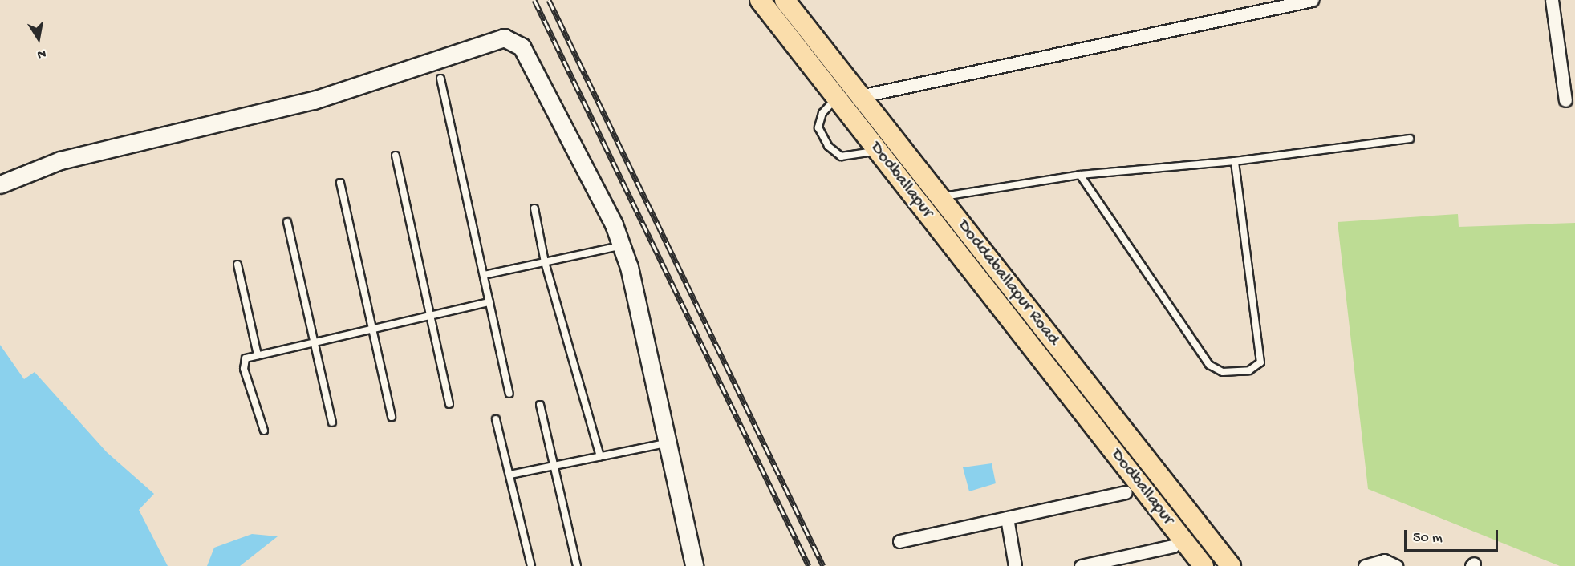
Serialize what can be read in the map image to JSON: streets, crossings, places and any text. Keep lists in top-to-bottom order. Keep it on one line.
{"streets":{"main road":["Dodballapur","Doddaballapur Road"]},"scale_bar":"50 m","north":"bottom"}
